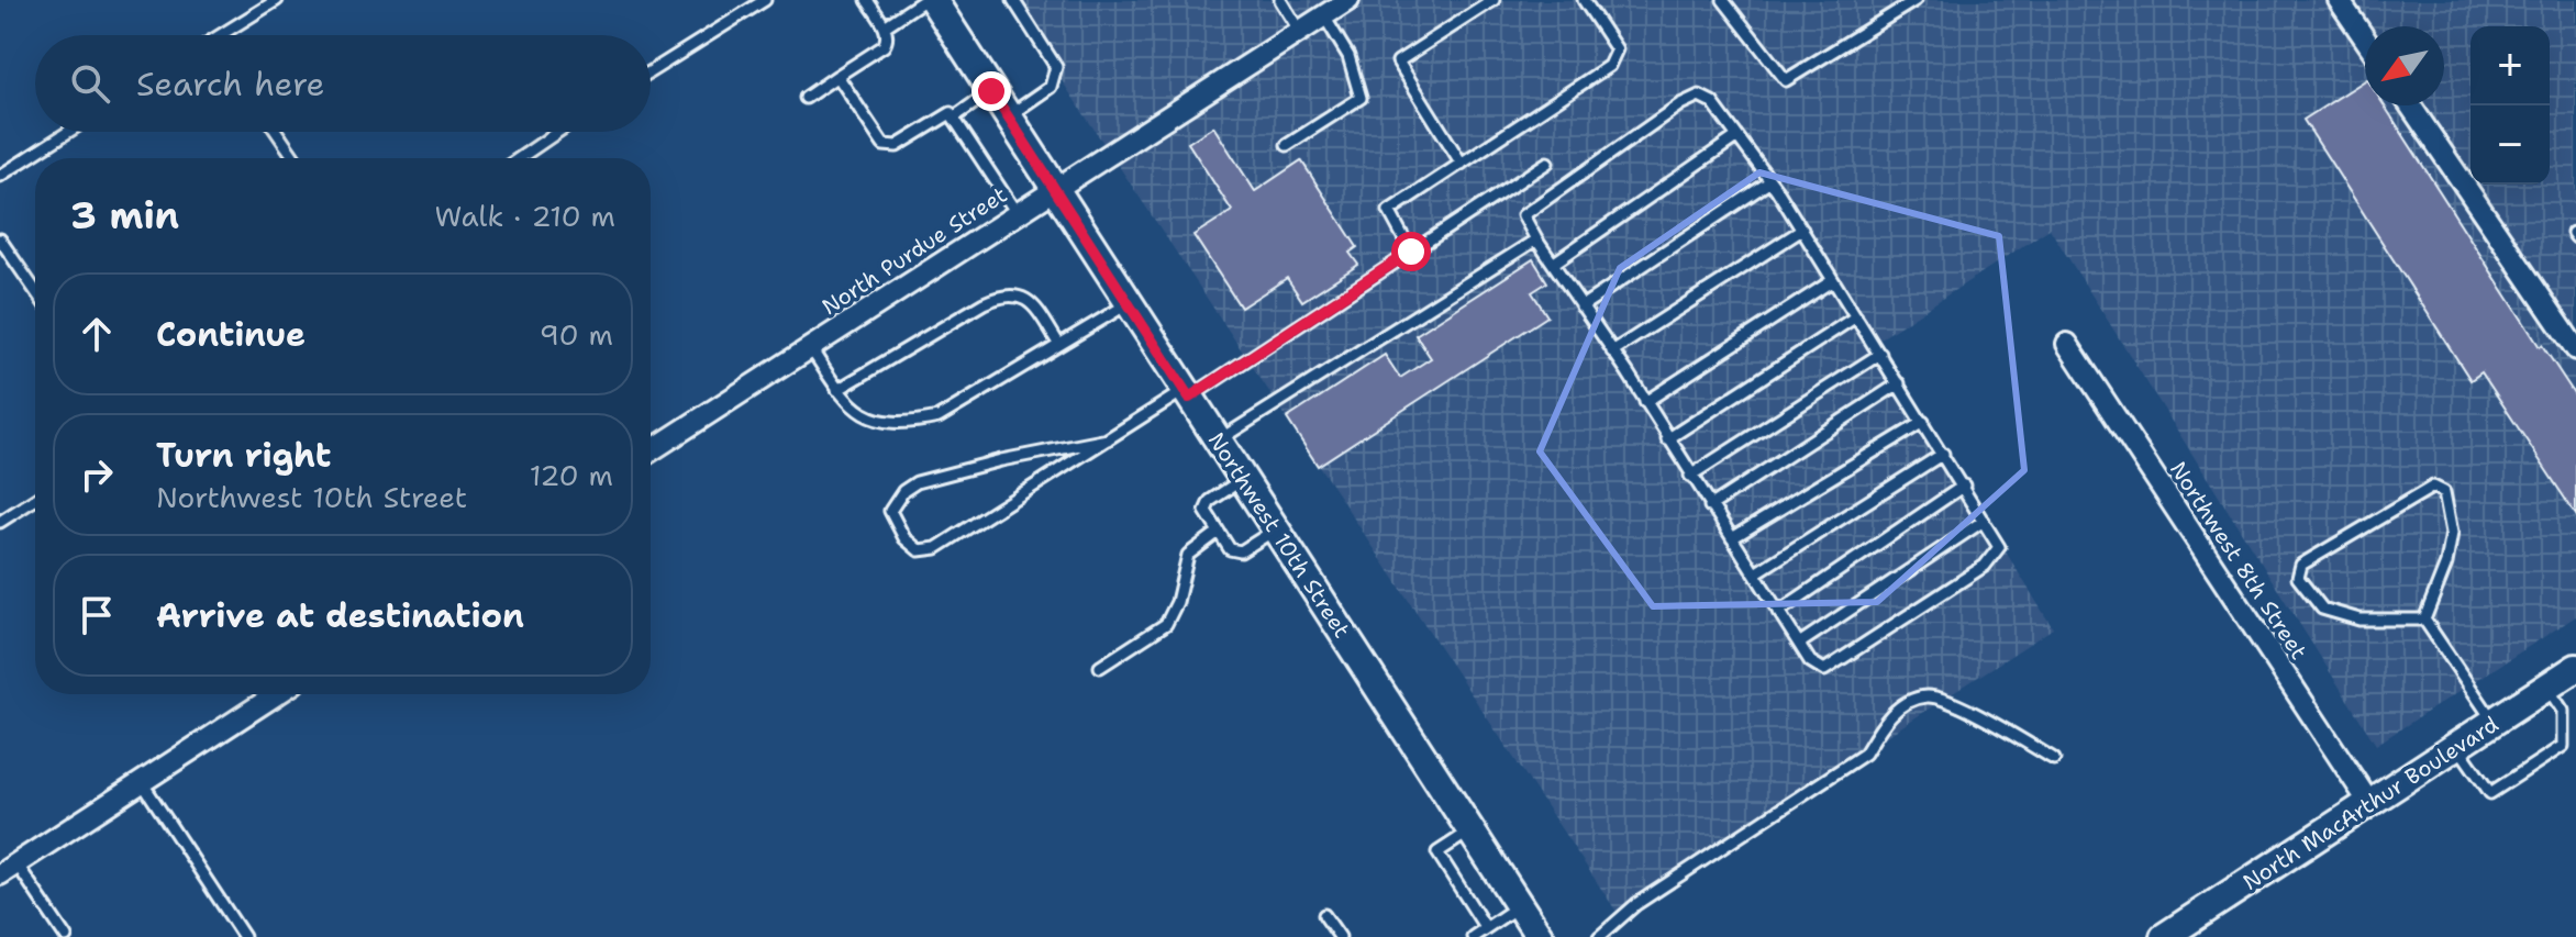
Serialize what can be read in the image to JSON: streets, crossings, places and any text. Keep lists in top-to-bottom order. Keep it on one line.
{"streets":{"main road":["Northwest 10th Street","North MacArthur Boulevard"],"street":["North Purdue Street","Northwest 8th Street"]},"crossings":[["North Purdue Street","Northwest 10th Street"],["Northwest 8th Street","North MacArthur Boulevard"]],"north":"bottom left","page":{"map_buttons":["+","−"],"search":"Search here","heading":["3 min","Walk · 210 m"],"list":[["Continue","90 m"],["Turn right","Northwest 10th Street","120 m"],"Arrive at destination"]}}
